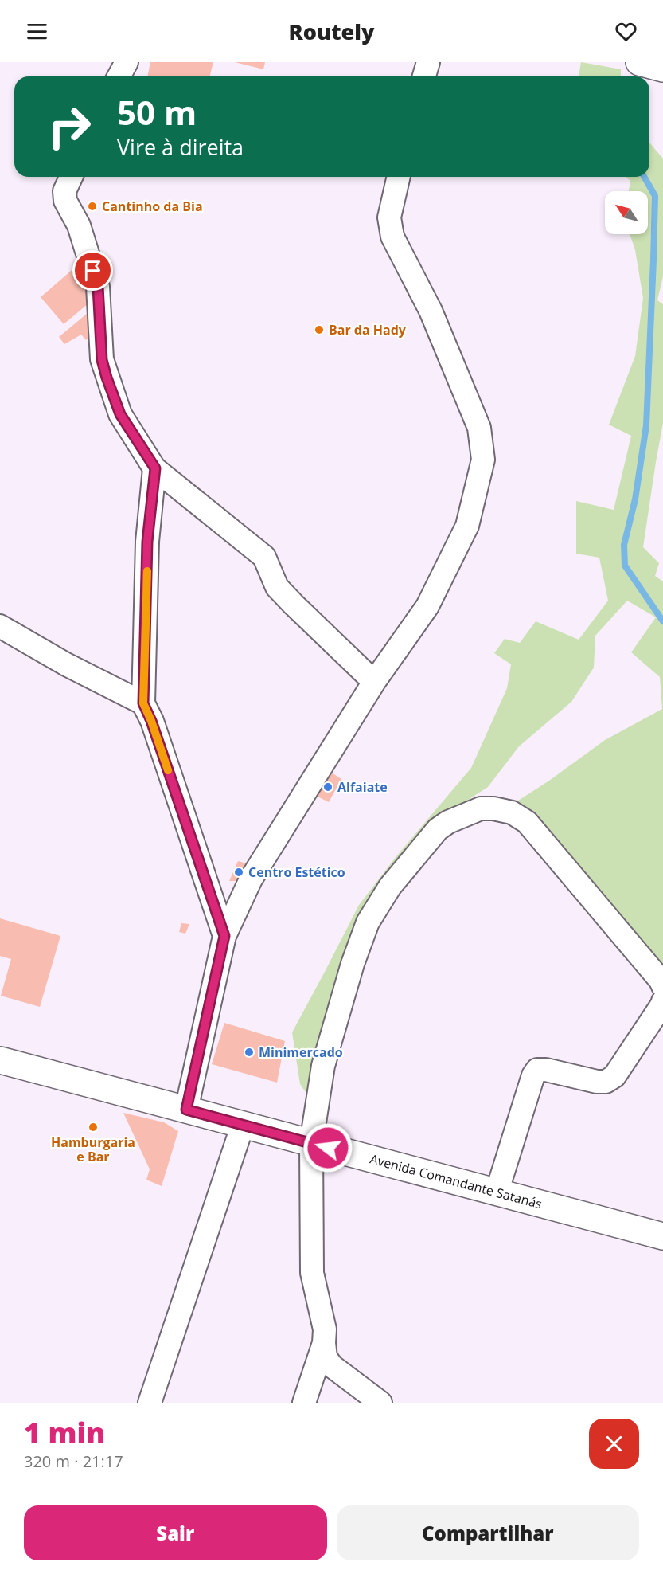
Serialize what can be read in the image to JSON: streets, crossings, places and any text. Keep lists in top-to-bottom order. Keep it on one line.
{"streets":{"street":["Avenida Comandante Satanás"]},"places":["Cantinho da Bia","Bar da Hady","Alfaiate","Centro Estético","Minimercado","Hamburgaria e Bar"],"north":"top left","page":{"header":"Routely","turn":["50 m","Vire à direita"],"heading":["1 min","320 m · 21:17"],"buttons":["Sair","Compartilhar"]}}
